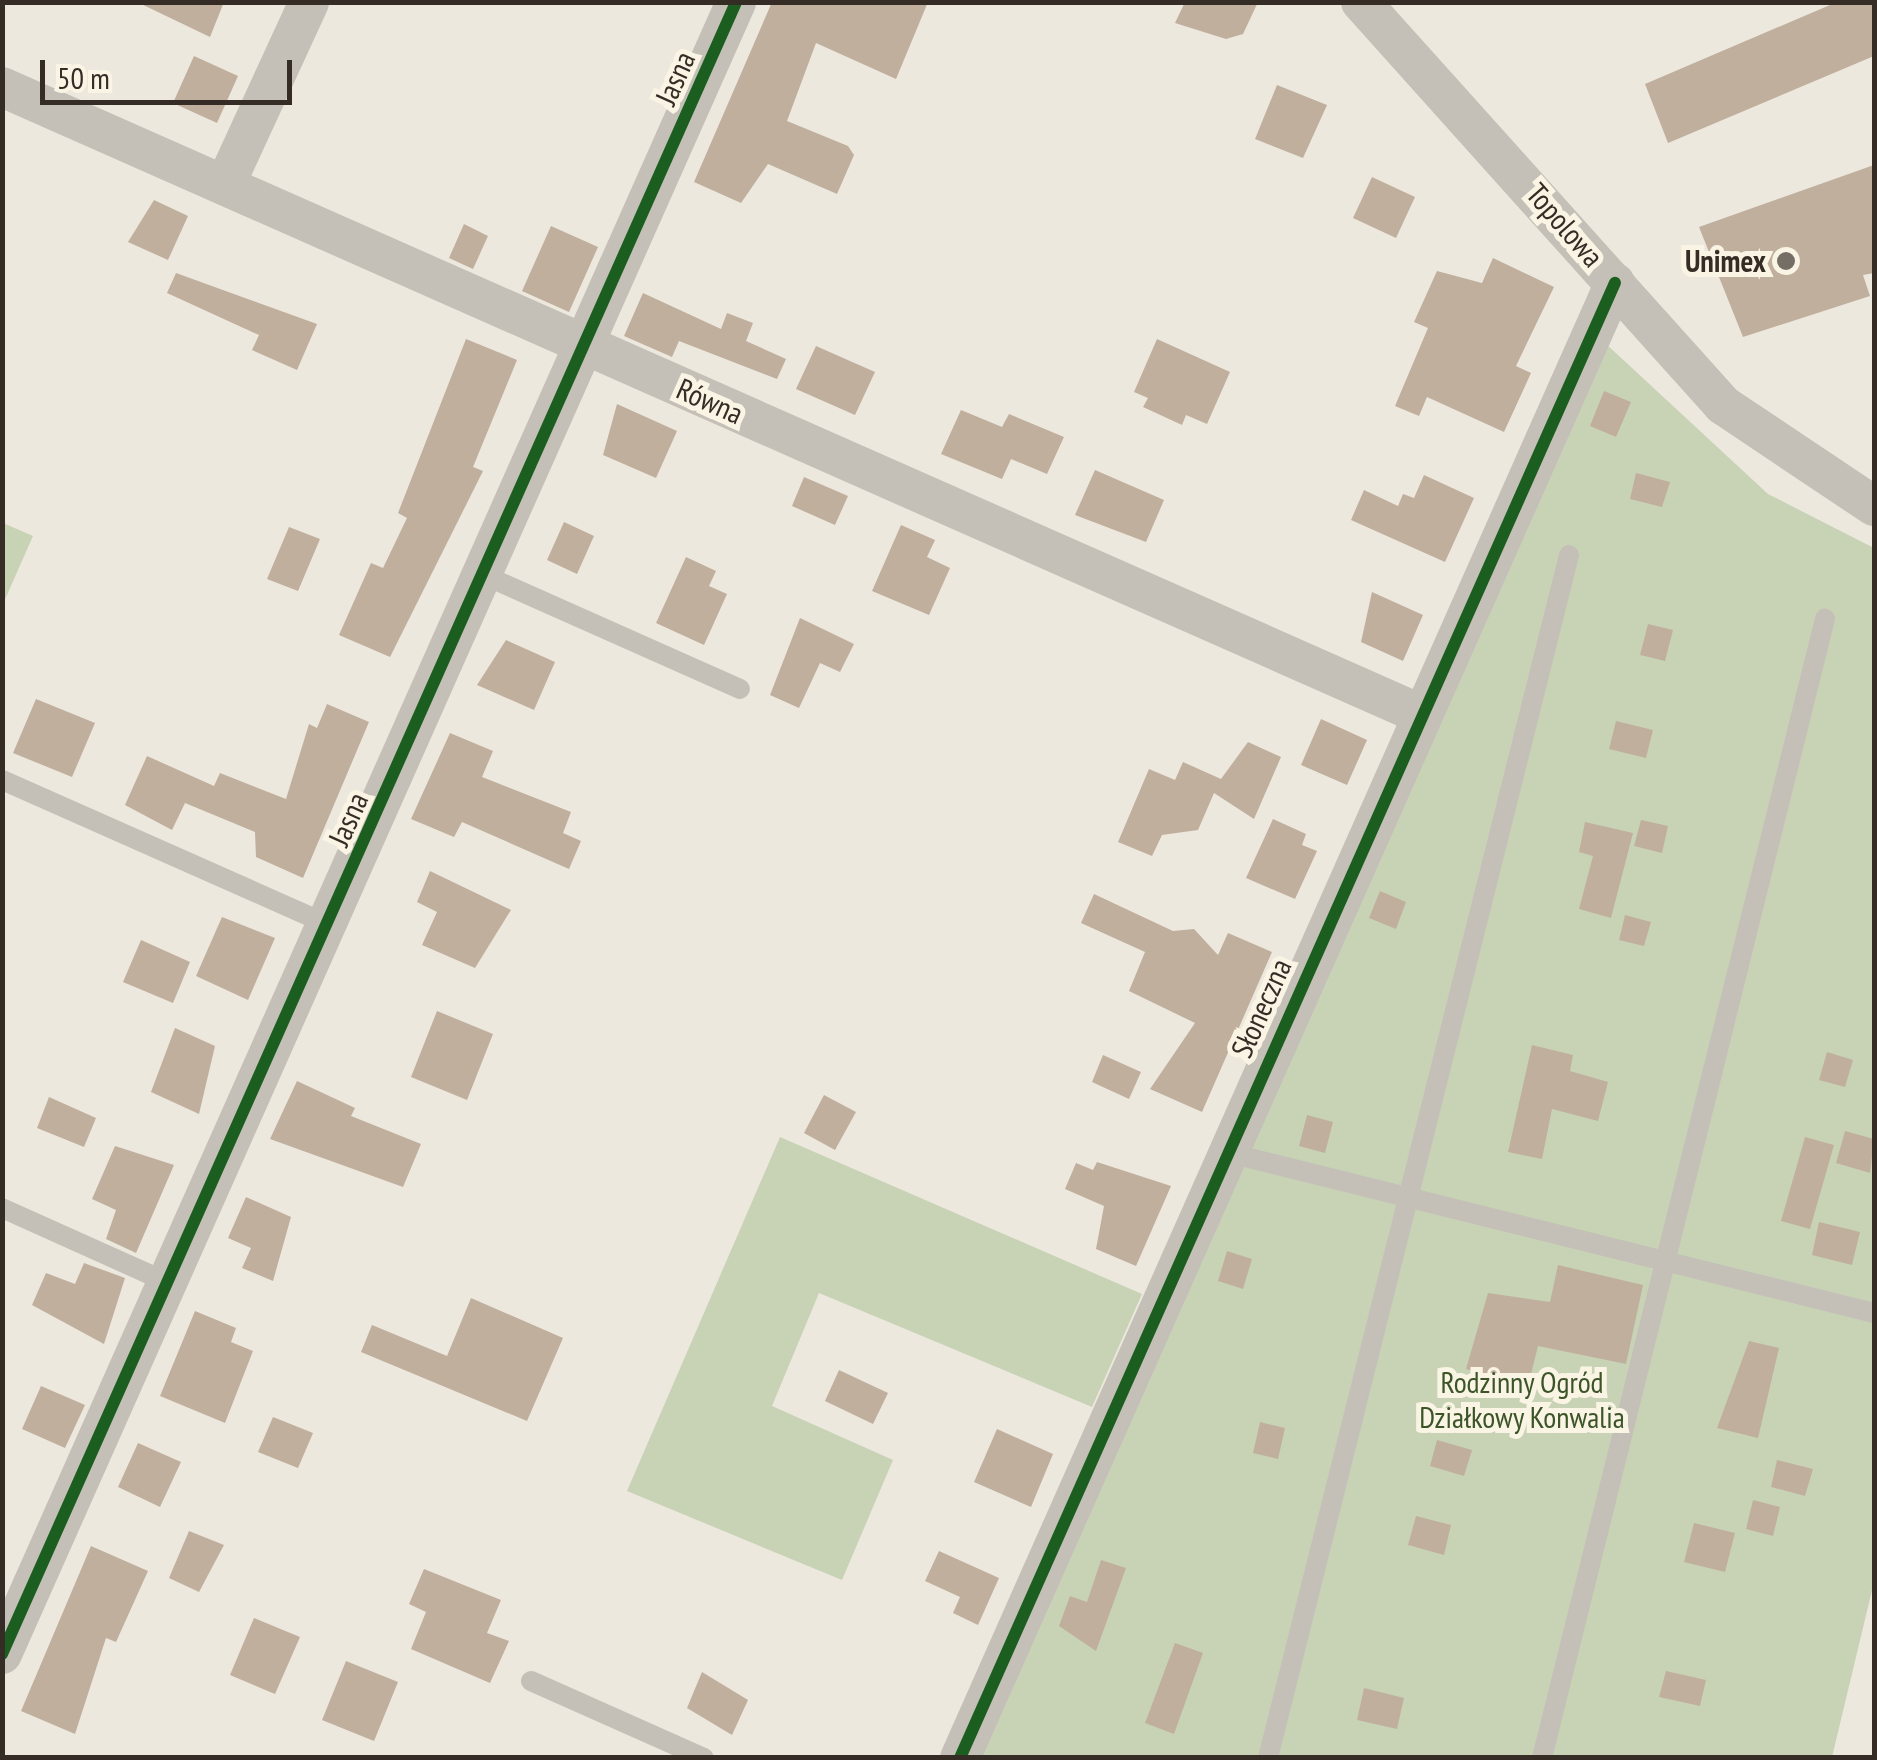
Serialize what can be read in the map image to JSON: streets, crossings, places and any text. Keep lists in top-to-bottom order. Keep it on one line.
{"streets":{"street":["Jasna","Topolowa","Równa","Słoneczna"]},"crossings":[["Jasna","Równa"],["Topolowa","Słoneczna"],["Równa","Słoneczna"]],"parks":["Rodzinny Ogród Działkowy Konwalia"],"places":["Unimex"],"scale_bar":"50 m"}
